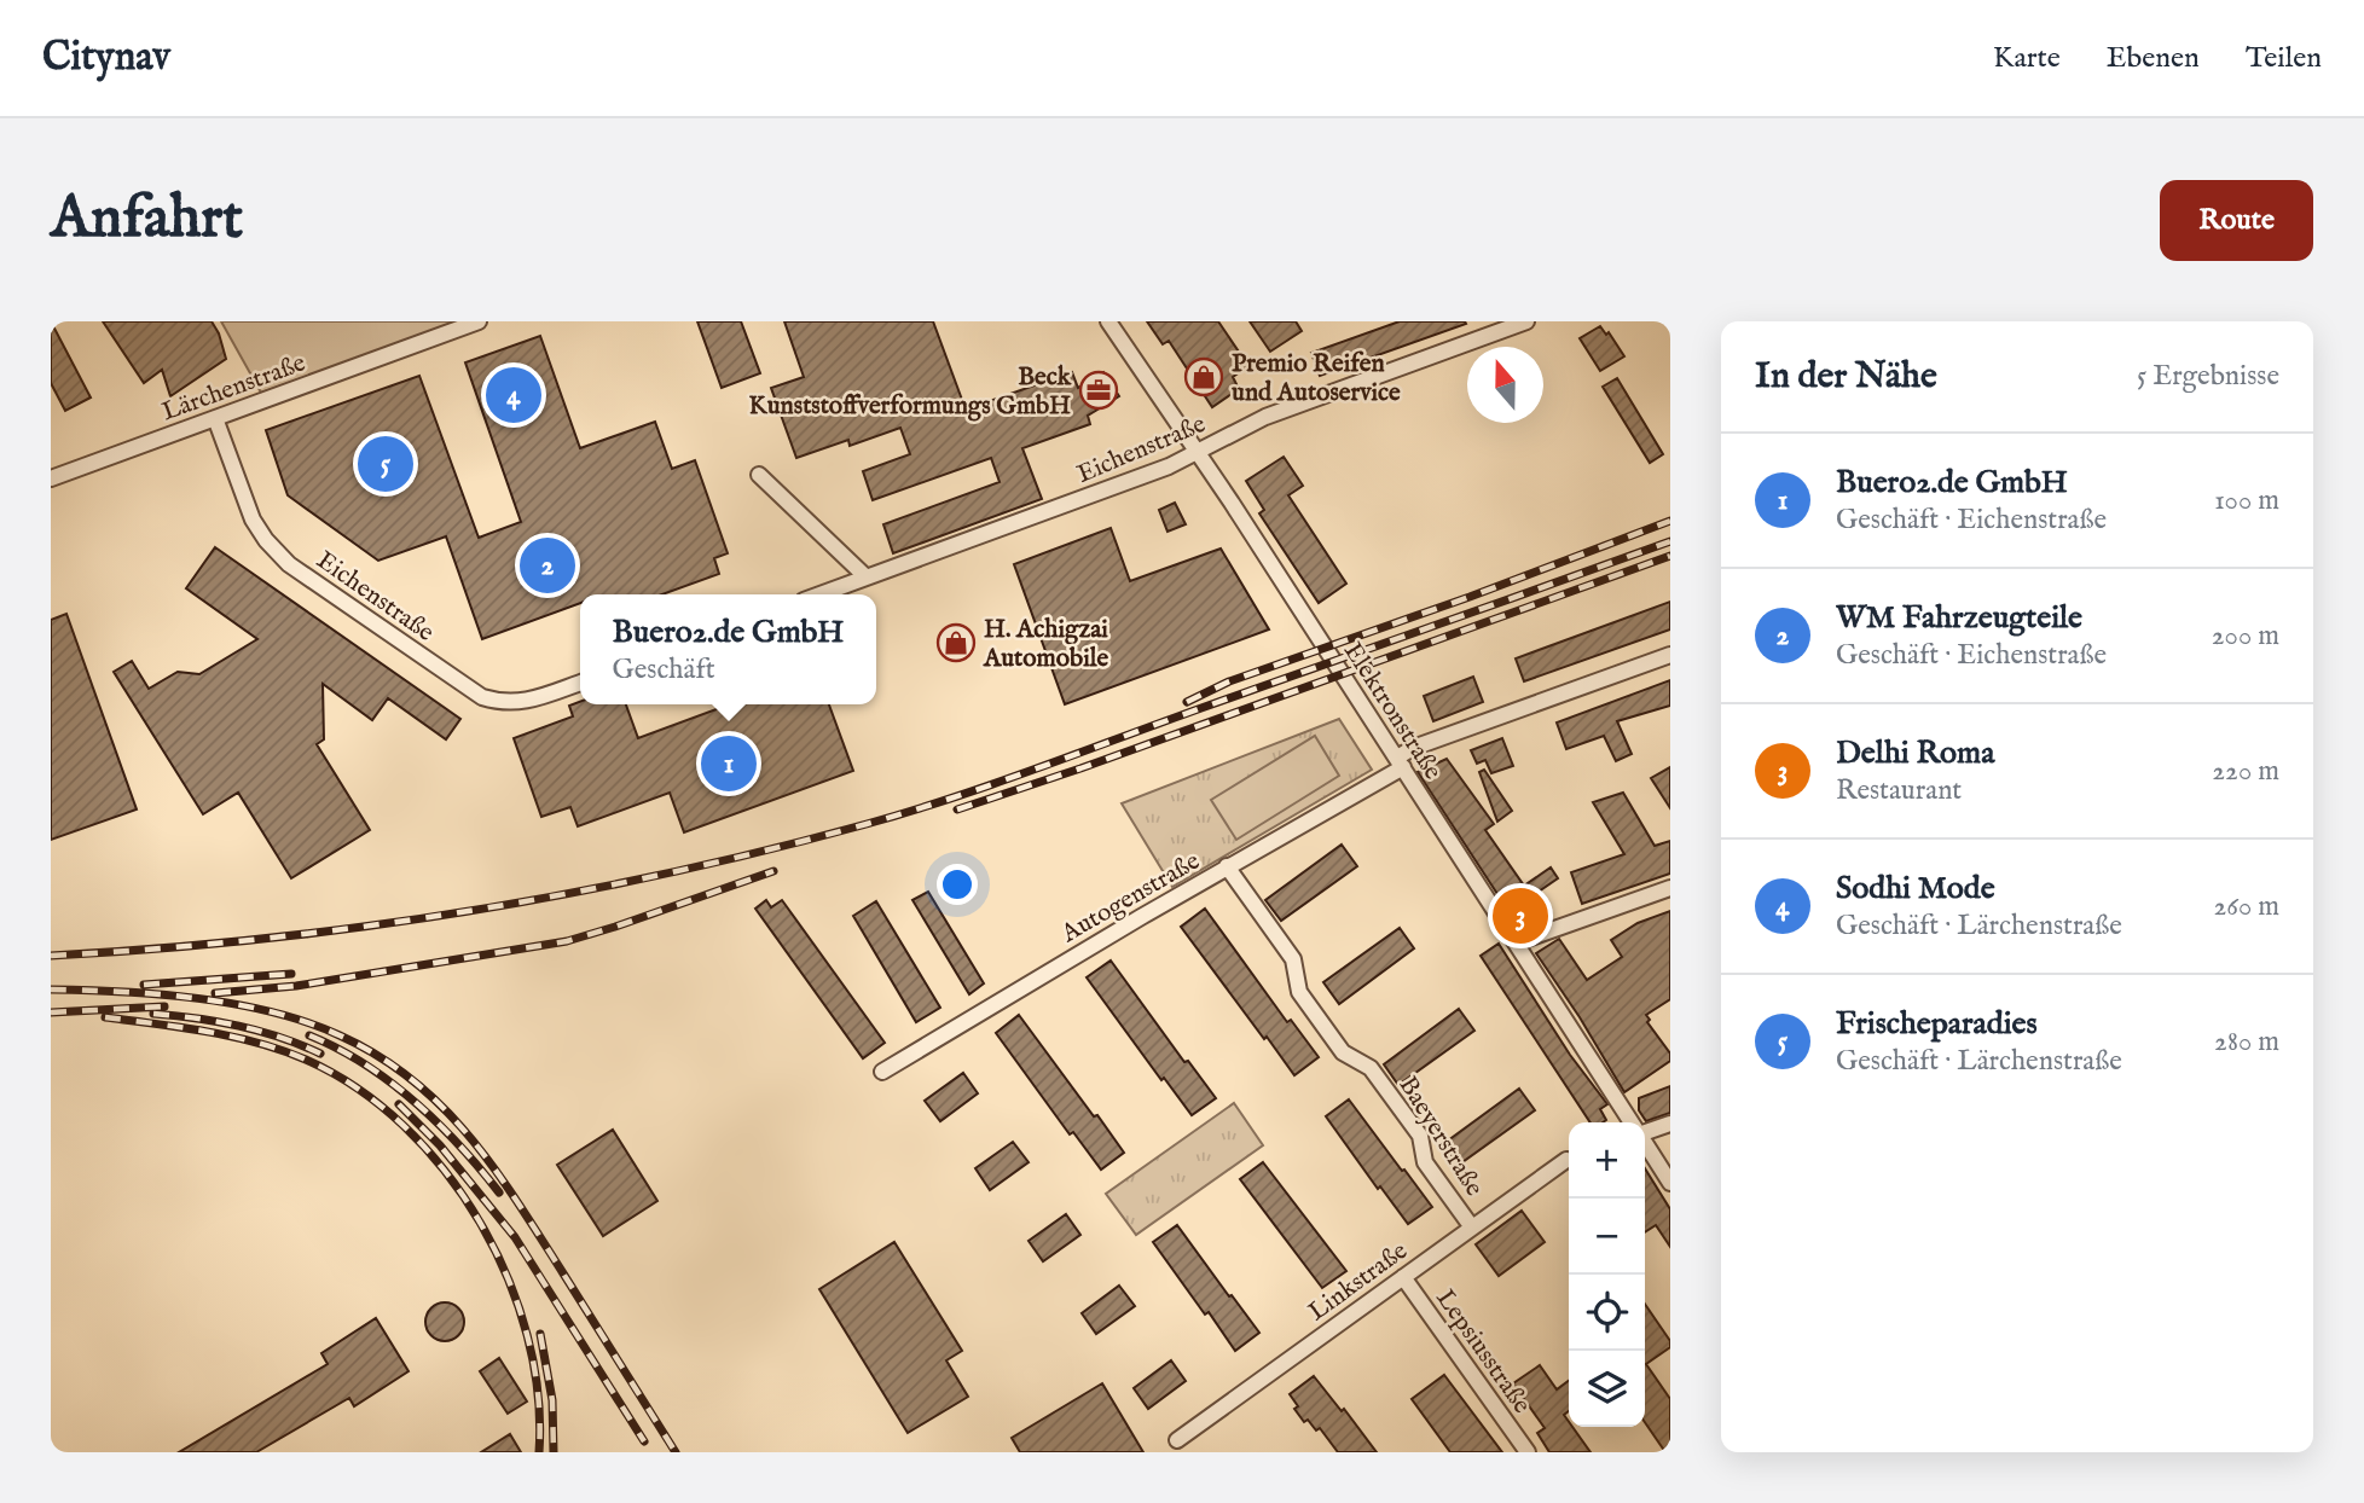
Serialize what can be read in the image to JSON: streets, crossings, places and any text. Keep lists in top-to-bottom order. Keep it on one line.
{"streets":{"street":["Lärchenstraße","Eichenstraße","Elektronstraße","Autogenstraße","Baeyerstraße","Linkstraße","Lepsiusstraße"]},"crossings":[["Lärchenstraße","Eichenstraße"],["Eichenstraße","Elektronstraße"],["Elektronstraße","Autogenstraße"],["Autogenstraße","Baeyerstraße"],["Baeyerstraße","Linkstraße"],["Linkstraße","Lepsiusstraße"]],"places":{"shop":["Premio Reifen und Autoservice","H. Achigzai Automobile"],"office":["Beck Kunststoffverformungs GmbH"]},"north":"top","page":{"header":"Citynav","nav":["Karte","Ebenen","Teilen"],"buttons":"Route","title":"Anfahrt","heading":["In der Nähe","5 Ergebnisse"],"pins":["4","5","2","1","3"],"list":[{"mark":"1","name":"Buero2.de GmbH","note":"Geschäft · Eichenstraße","value":"100 m"},{"mark":"2","name":"WM Fahrzeugteile","note":"Geschäft · Eichenstraße","value":"200 m"},{"mark":"3","name":"Delhi Roma","note":"Restaurant","value":"220 m"},{"mark":"4","name":"Sodhi Mode","note":"Geschäft · Lärchenstraße","value":"260 m"},{"mark":"5","name":"Frischeparadies","note":"Geschäft · Lärchenstraße","value":"280 m"}],"popup":["Buero2.de GmbH","Geschäft"],"map_buttons":["+","−"]}}
